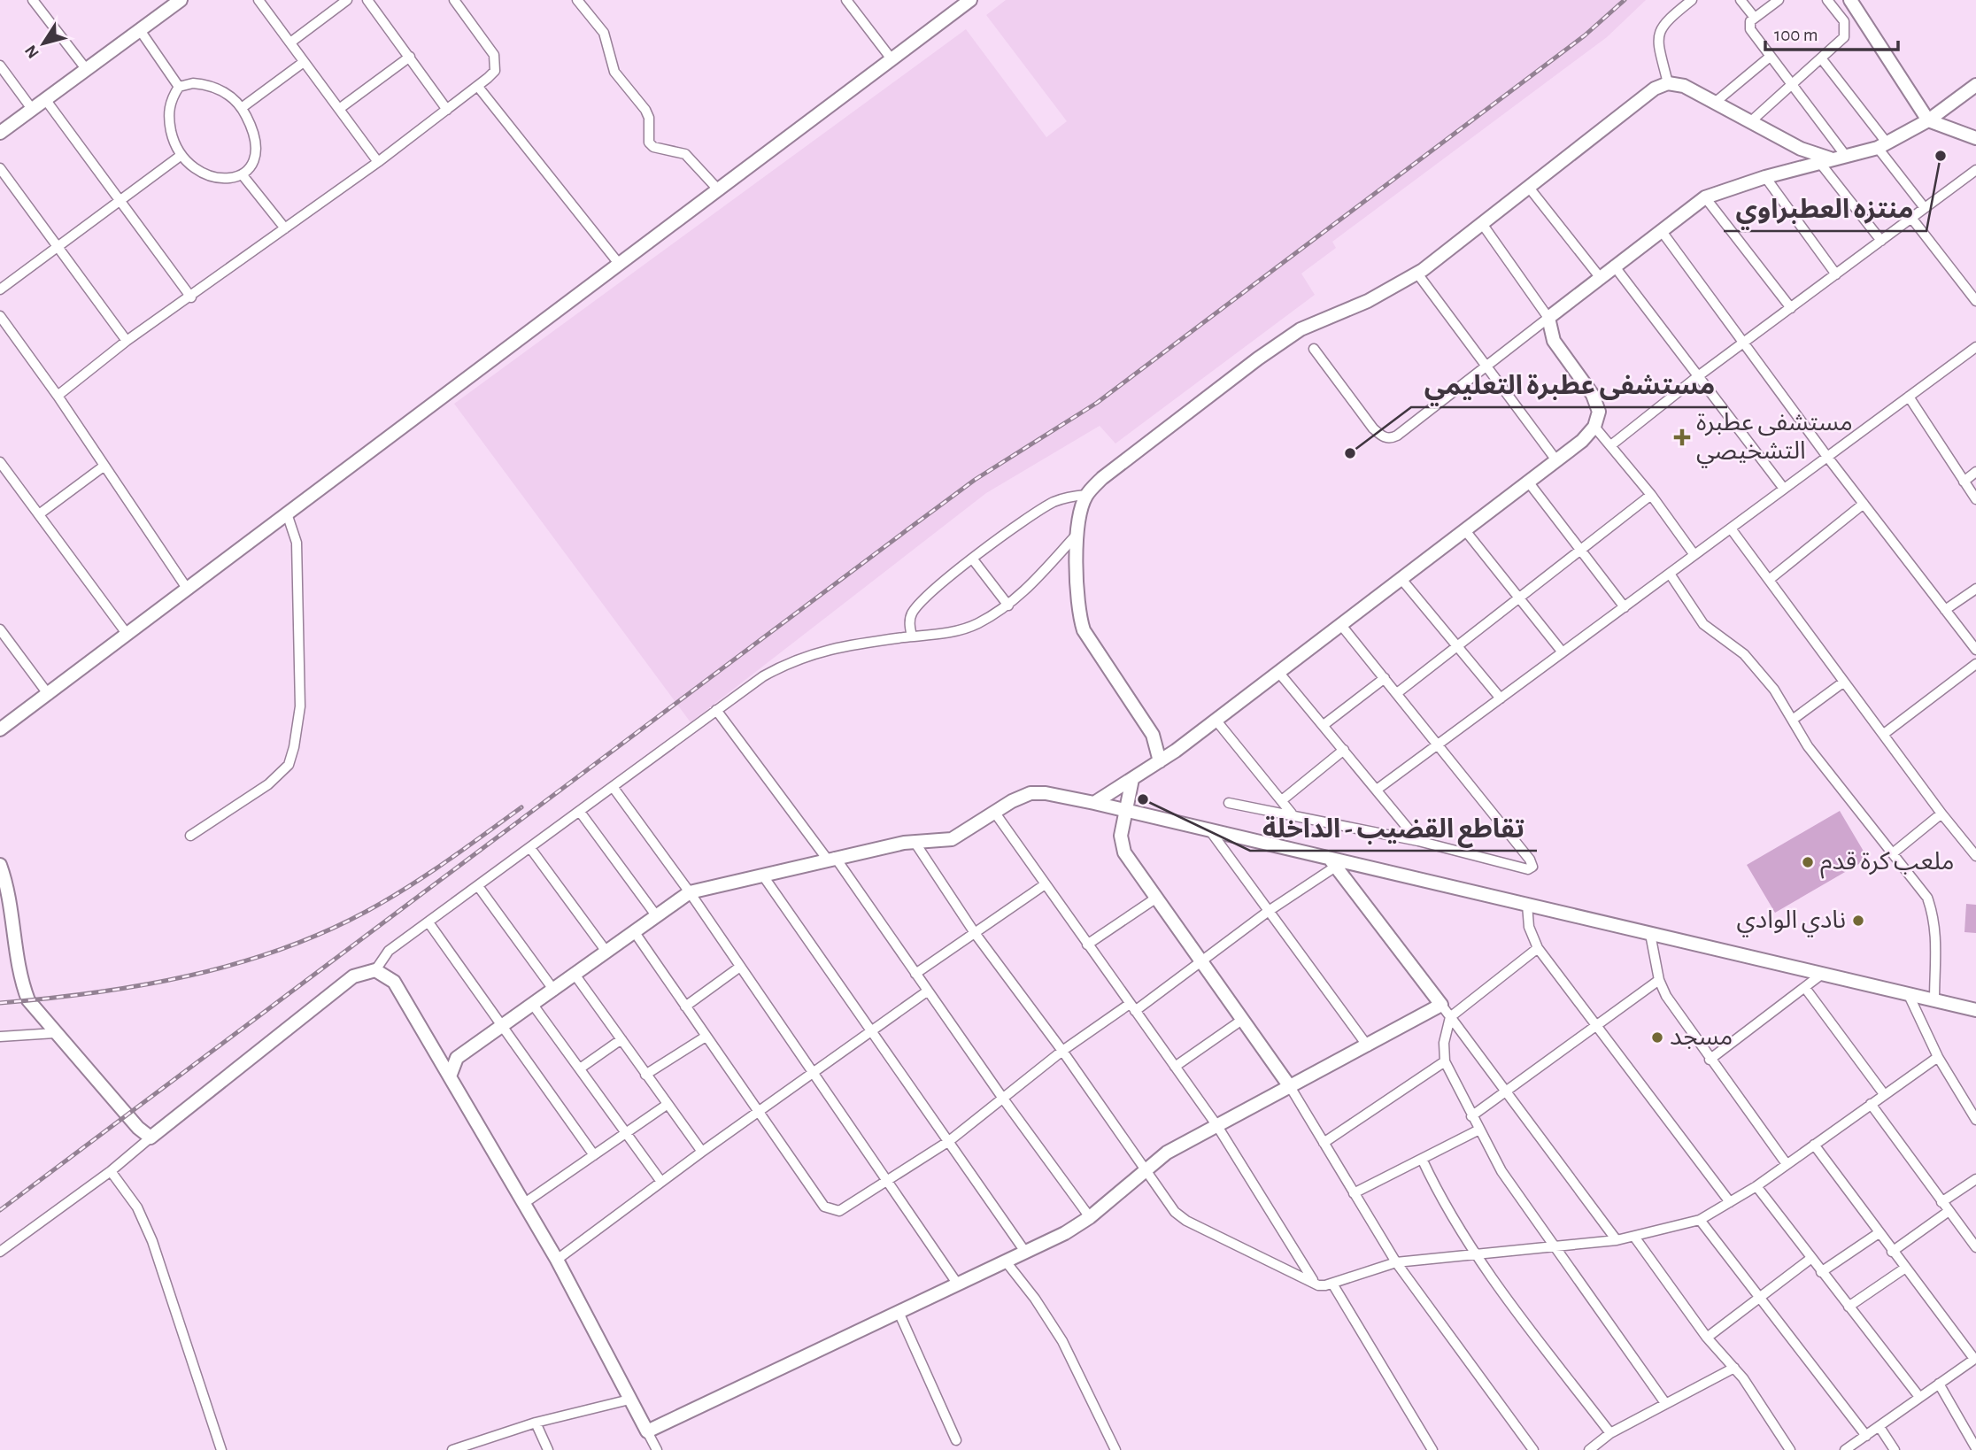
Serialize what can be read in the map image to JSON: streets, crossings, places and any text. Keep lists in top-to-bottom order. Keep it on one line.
{"places":{"other":["منتزه العطبراوي","مستشفى عطبرة التعليمي","تقاطع القضيب - الداخلة","ملعب كرة قدم","نادي الوادي","مسجد"],"health":["مستشفى عطبرة التشخيصي"]},"scale_bar":"100 m","north":"bottom left"}
